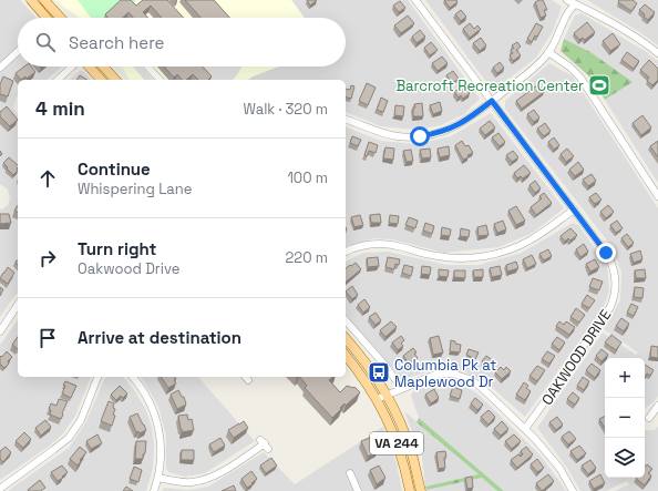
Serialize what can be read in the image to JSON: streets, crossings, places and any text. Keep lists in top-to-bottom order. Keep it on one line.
{"streets":{"main road":["VA 244"],"street":["OAKWOOD DRIVE"]},"places":{"sports":["Barcroft Recreation Center"],"bus stop":["Columbia Pk at Maplewood Dr"]},"page":{"search":"Search here","heading":["4 min","Walk · 320 m"],"list":[["Continue","Whispering Lane","100 m"],["Turn right","Oakwood Drive","220 m"],"Arrive at destination"],"map_buttons":["+","−"]}}
